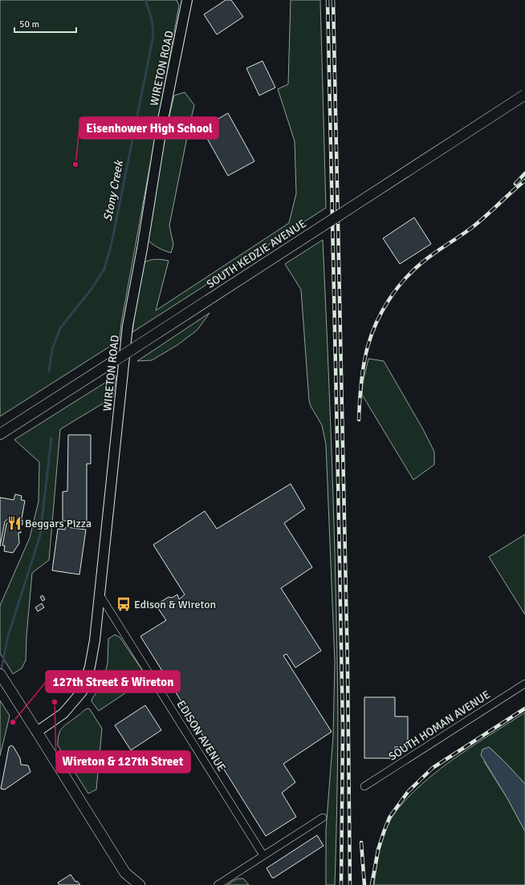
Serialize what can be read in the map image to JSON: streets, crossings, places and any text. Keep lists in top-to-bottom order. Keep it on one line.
{"streets":{"main road":["SOUTH KEDZIE AVENUE"],"street":["WIRETON ROAD","SOUTH HOMAN AVENUE","EDISON AVENUE"]},"crossings":[["WIRETON ROAD","EDISON AVENUE"]],"water":["Stony Creek"],"places":{"other":["Eisenhower High School","Wireton & 127th Street","127th Street & Wireton"],"restaurant":["Beggars Pizza"],"bus stop":["Edison & Wireton"]},"scale_bar":"50 m"}
